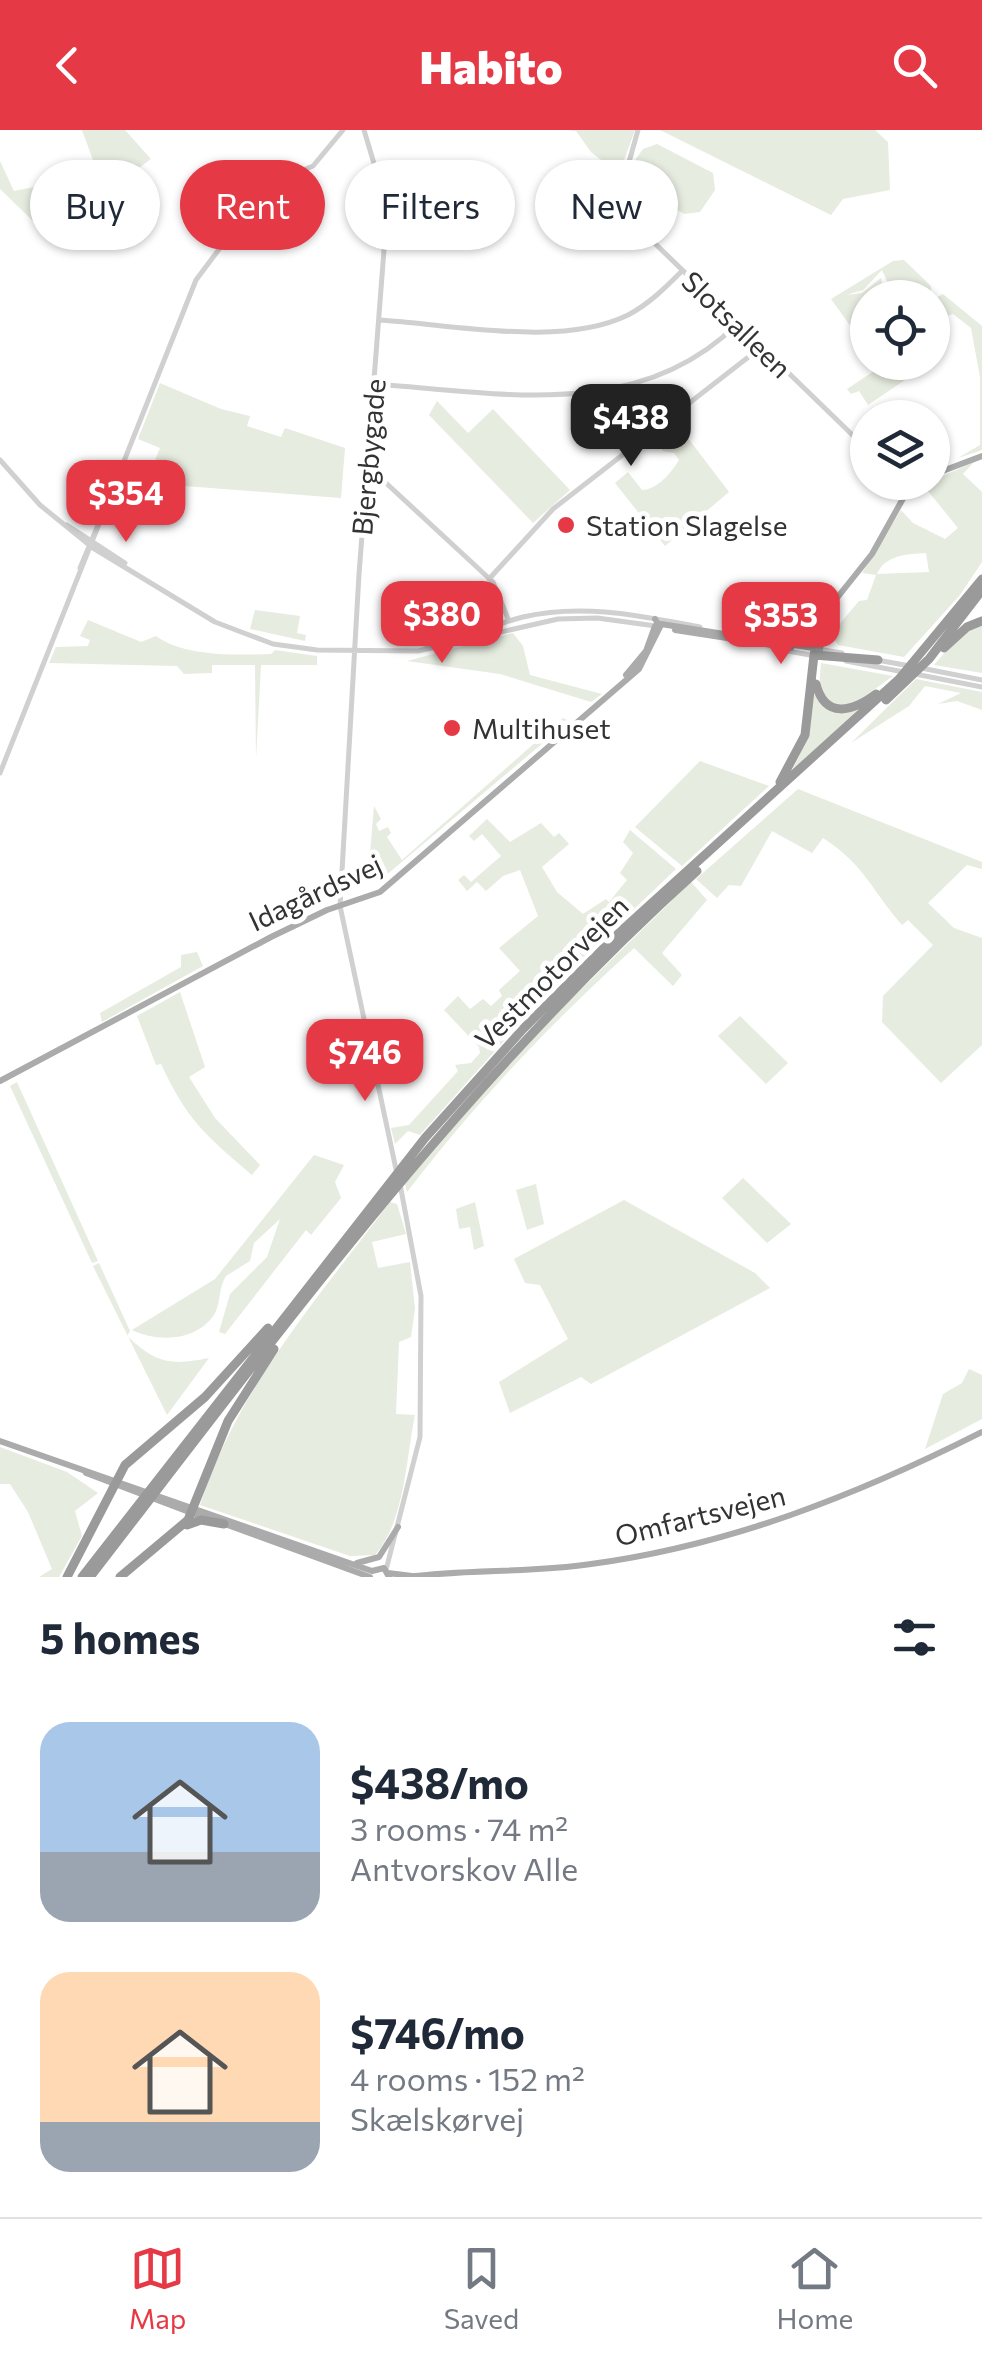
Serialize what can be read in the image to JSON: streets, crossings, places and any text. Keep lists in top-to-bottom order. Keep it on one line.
{"streets":{"highway":["Vestmotorvejen"],"main road":["Idagårdsvej","Omfartsvejen"],"street":["Slotsalleen","Bjergbygade"]},"crossings":[["Bjergbygade","Idagårdsvej"],["Bjergbygade","Omfartsvejen"]],"places":["Station Slagelse","Multihuset"],"page":{"header":"Habito","chip":["Buy","Rent","Filters","New"],"price":["$438","$354","$380","$353","$746"],"heading":"5 homes","list":[{"name":"$438/mo","note":"3 rooms · 74 m² · Antvorskov Alle"},{"name":"$746/mo","note":"4 rooms · 152 m² · Skælskørvej"}],"tabs":["Map","Saved","Home"]}}
